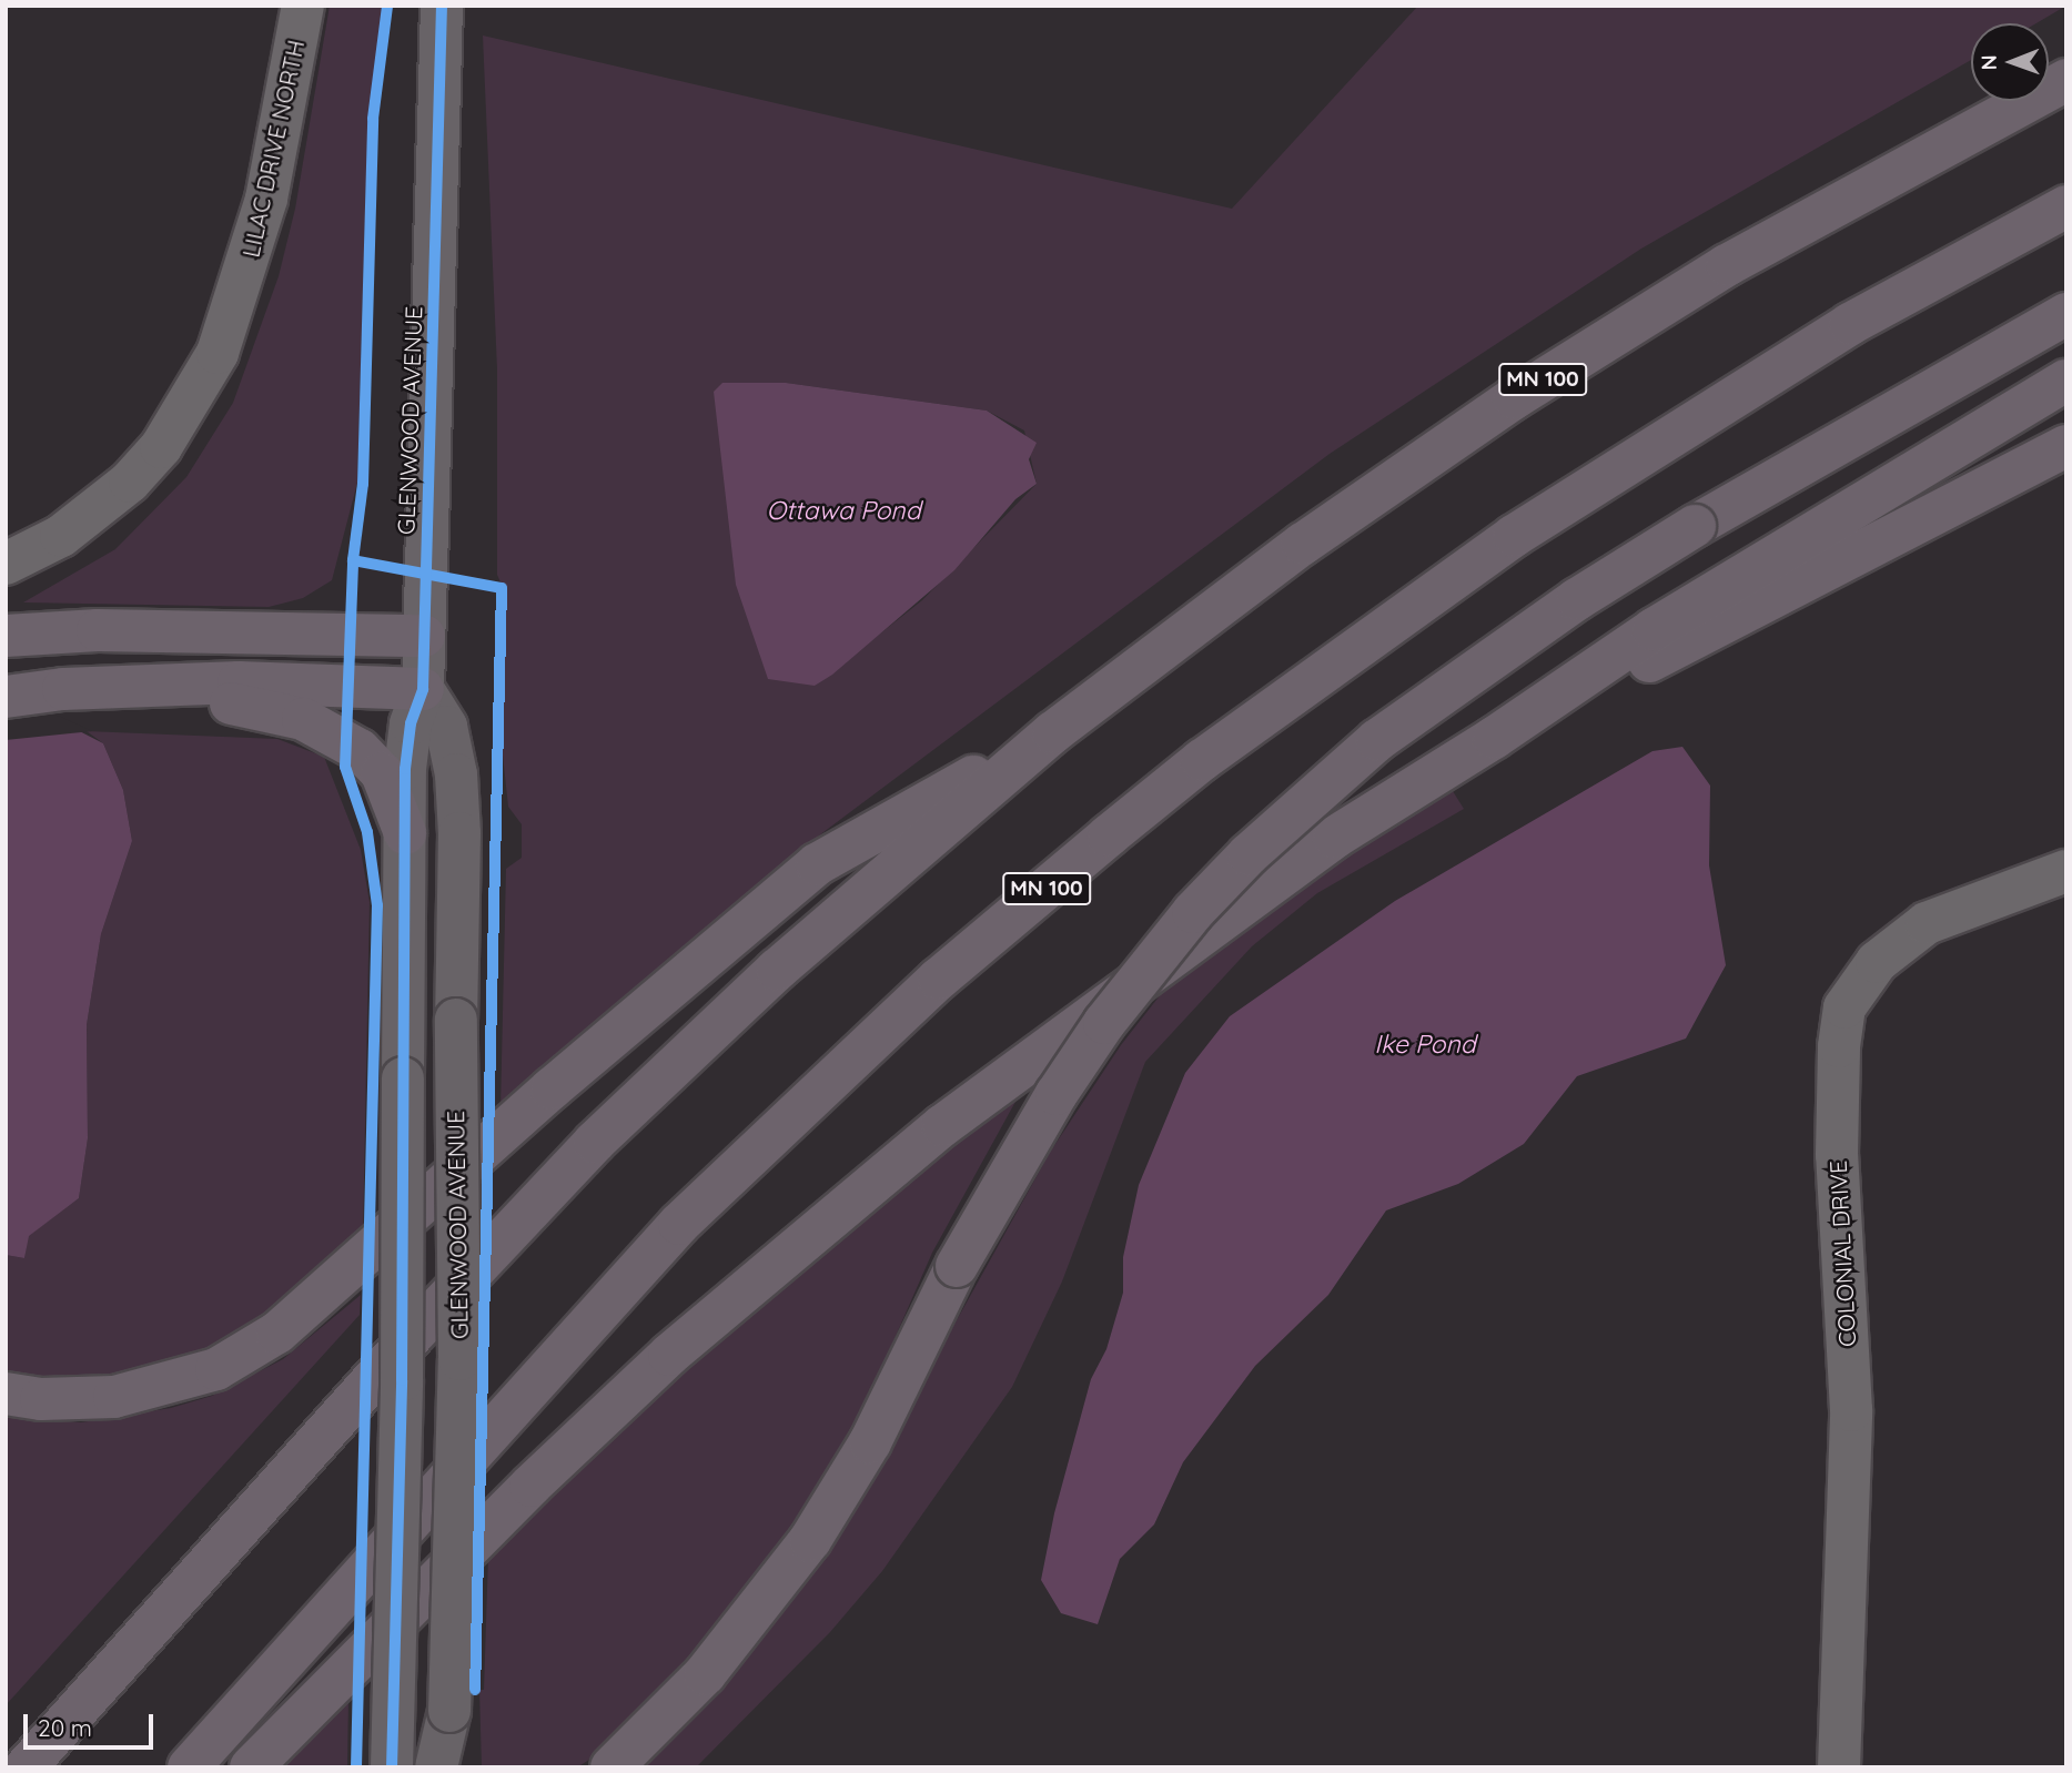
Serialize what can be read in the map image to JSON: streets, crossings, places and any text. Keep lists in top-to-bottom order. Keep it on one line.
{"streets":{"highway":["MN 100"],"street":["LILAC DRIVE NORTH","GLENWOOD AVENUE","COLONIAL DRIVE"]},"water":["Ottawa Pond","Ike Pond"],"scale_bar":"20 m","north":"left"}
